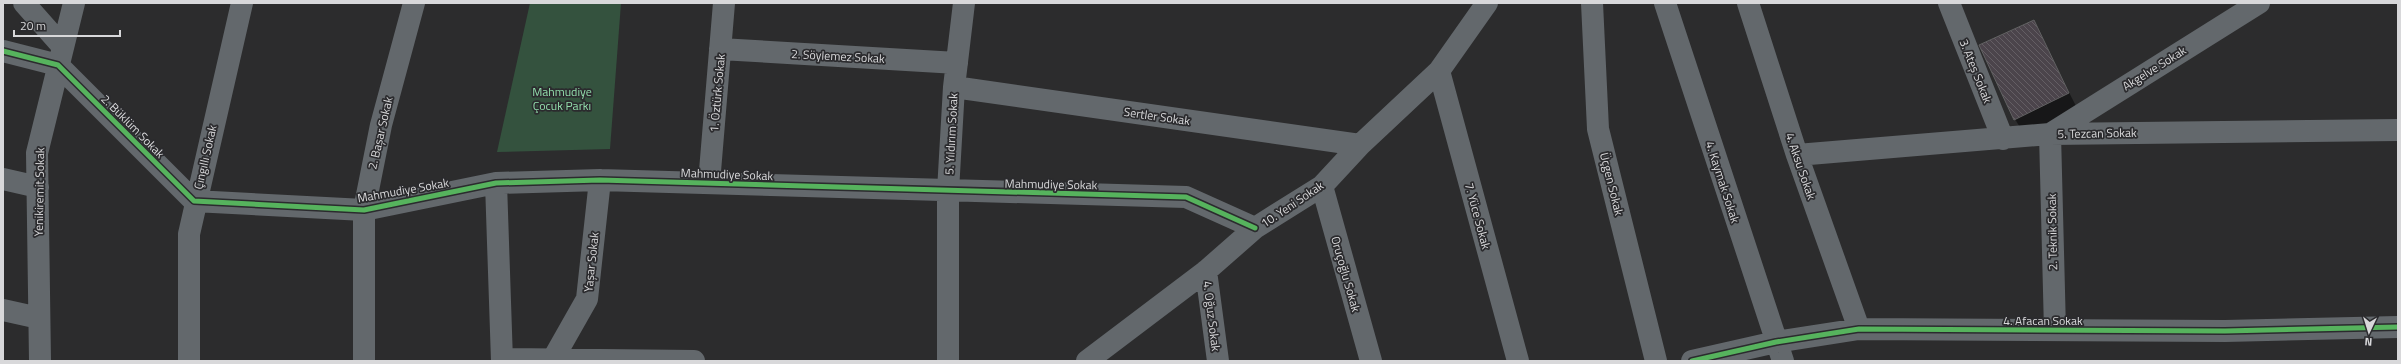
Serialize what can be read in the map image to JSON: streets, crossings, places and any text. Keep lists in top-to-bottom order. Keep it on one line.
{"streets":{"street":["2. Söylemez Sokak","Akgelve Sokak","3. Ateş Sokak","1. Öztürk Sokak","Sertler Sokak","2. Büklüm Sokak","2. Başar Sokak","5. Tezcan Sokak","5. Yıldırım Sokak","Çıngıllı Sokak","4. Aksu Sokak","Mahmudiye Sokak","4. Kaymak Sokak","Üçgen Sokak","Yenikiremit Sokak","10. Yeni Sokak","7. Yüce Sokak","2. Teknik Sokak","Yaşar Sokak","Oruçoğlu Sokak","4. Oğuz Sokak","4. Afacan Sokak"]},"crossings":[["2. Söylemez Sokak","1. Öztürk Sokak"],["2. Söylemez Sokak","5. Yıldırım Sokak"],["Akgelve Sokak","5. Tezcan Sokak"],["Akgelve Sokak","2. Teknik Sokak"],["3. Ateş Sokak","5. Tezcan Sokak"],["1. Öztürk Sokak","Mahmudiye Sokak"],["Sertler Sokak","5. Yıldırım Sokak"],["Sertler Sokak","10. Yeni Sokak"],["2. Büklüm Sokak","Çıngıllı Sokak"],["2. Büklüm Sokak","Mahmudiye Sokak"],["2. Büklüm Sokak","Yenikiremit Sokak"],["2. Başar Sokak","Mahmudiye Sokak"],["5. Tezcan Sokak","4. Aksu Sokak"],["5. Tezcan Sokak","2. Teknik Sokak"],["5. Yıldırım Sokak","Mahmudiye Sokak"],["Çıngıllı Sokak","Mahmudiye Sokak"],["4. Aksu Sokak","4. Afacan Sokak"],["Mahmudiye Sokak","10. Yeni Sokak"],["Mahmudiye Sokak","Yaşar Sokak"],["4. Kaymak Sokak","4. Afacan Sokak"],["10. Yeni Sokak","7. Yüce Sokak"],["10. Yeni Sokak","Oruçoğlu Sokak"],["10. Yeni Sokak","4. Oğuz Sokak"],["2. Teknik Sokak","4. Afacan Sokak"]],"parks":["Mahmudiye Çocuk Parkı"],"scale_bar":"20 m","north":"bottom"}
